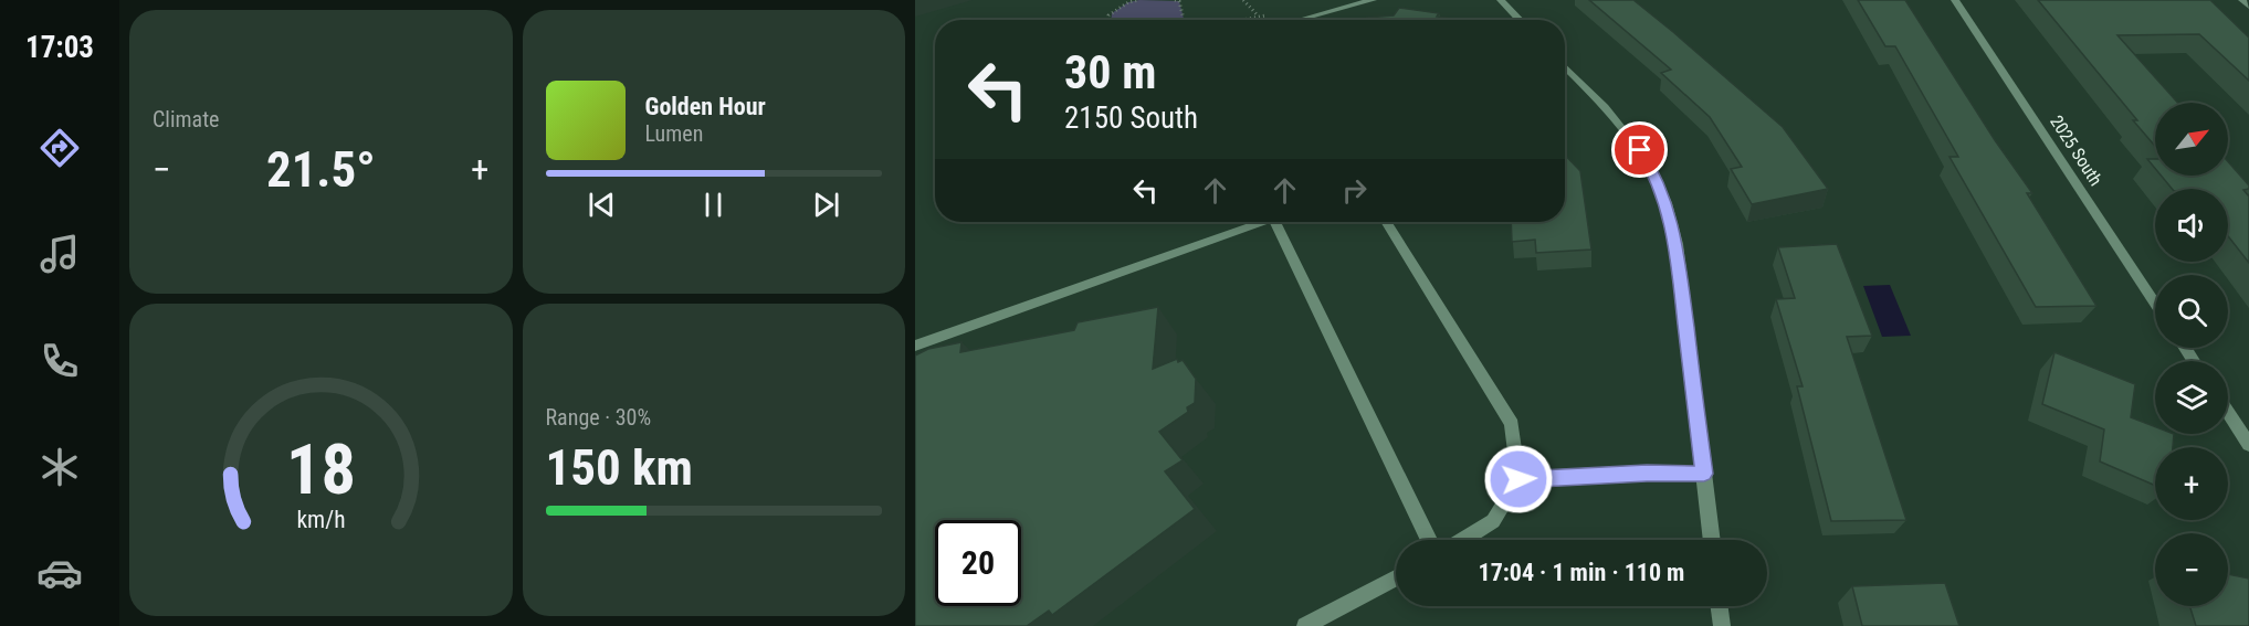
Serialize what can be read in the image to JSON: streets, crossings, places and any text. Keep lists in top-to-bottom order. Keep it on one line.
{"streets":{"street":["2025 South"]},"north":"top right","page":{"tabs":"17:03","tile":["Climate",["Range · 30%","150 km"]],"turn":["30 m","2150 South"],"song":["Golden Hour","Lumen"],"map_buttons":["+","−"],"heat":["−","21.5°","+"],"limit":"20","trip":"17:04 · 1 min · 110 m","gauge":["18","km/h"]}}
